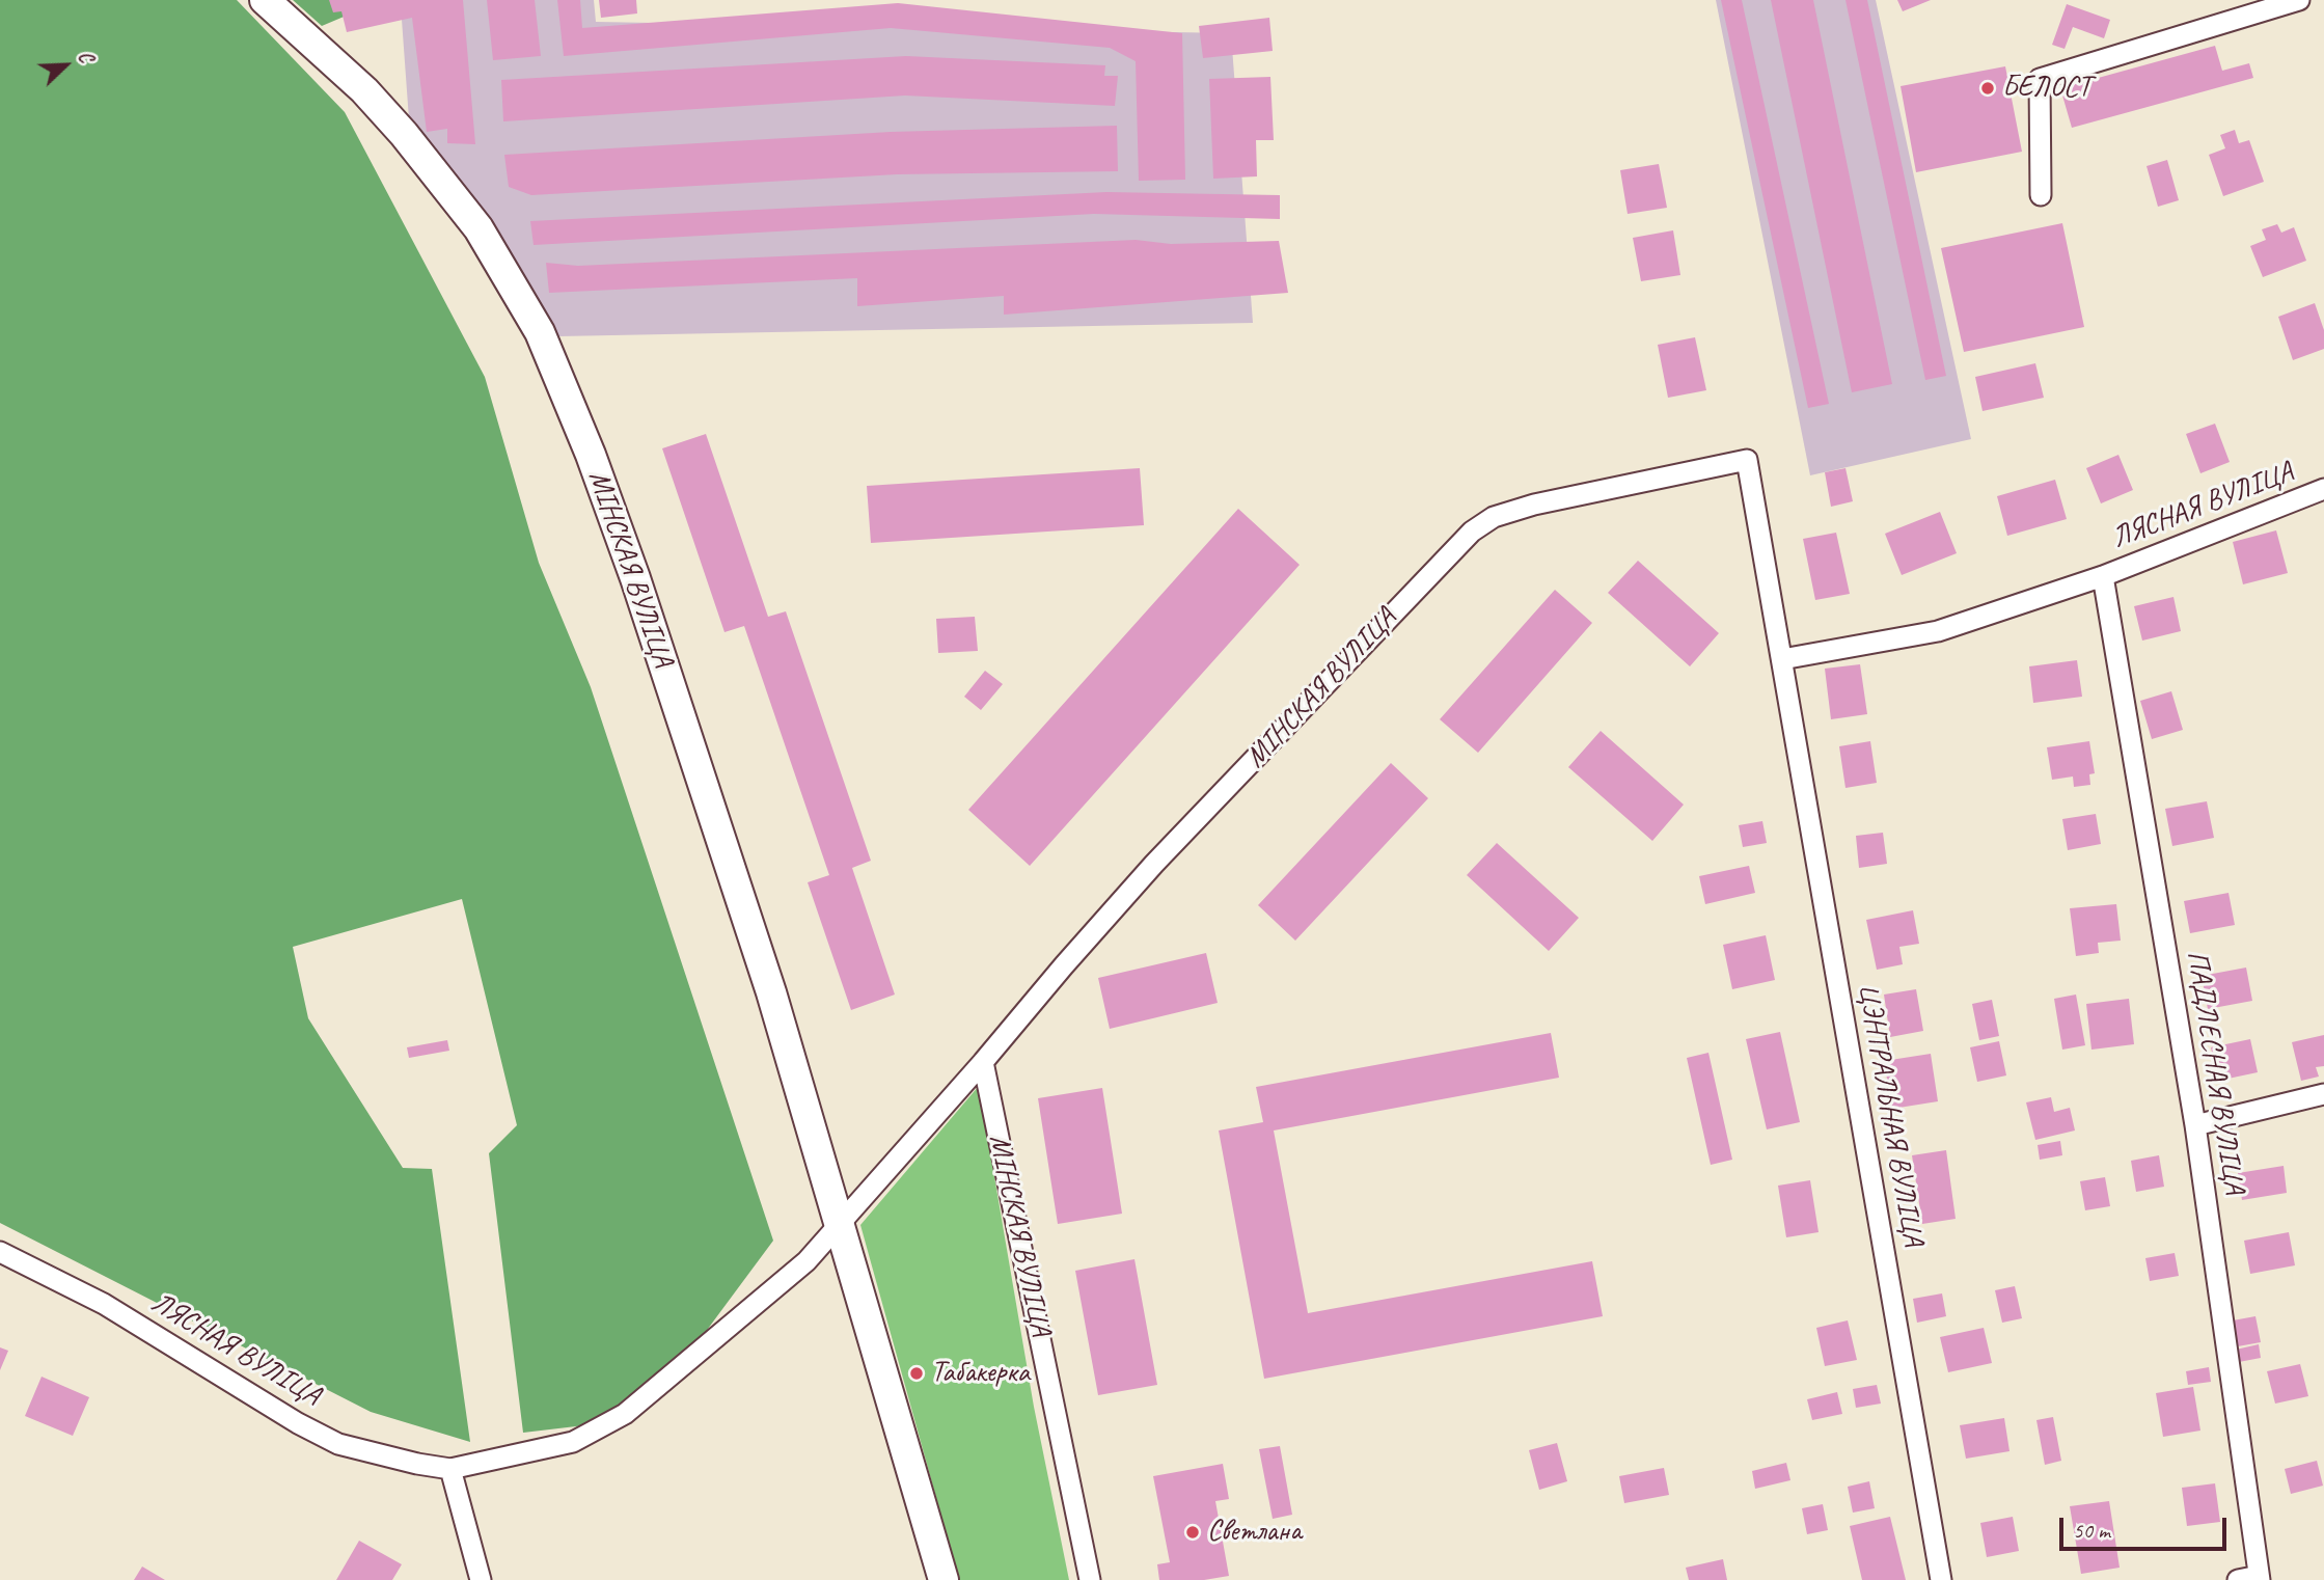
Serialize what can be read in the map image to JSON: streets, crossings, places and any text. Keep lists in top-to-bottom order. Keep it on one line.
{"streets":{"main road":["МІНСКАЯ ВУЛІЦА"],"street":["ЛЯСНАЯ ВУЛІЦА","ПАДЛЕСНАЯ ВУЛІЦА","ЦЭНТРАЛЬНАЯ ВУЛІЦА"]},"crossings":[["ЛЯСНАЯ ВУЛІЦА","ПАДЛЕСНАЯ ВУЛІЦА"],["МІНСКАЯ ВУЛІЦА","ЦЭНТРАЛЬНАЯ ВУЛІЦА"]],"places":["БЕЛОСТ","Табакерка","Светлана"],"scale_bar":"50 m","north":"top right"}
